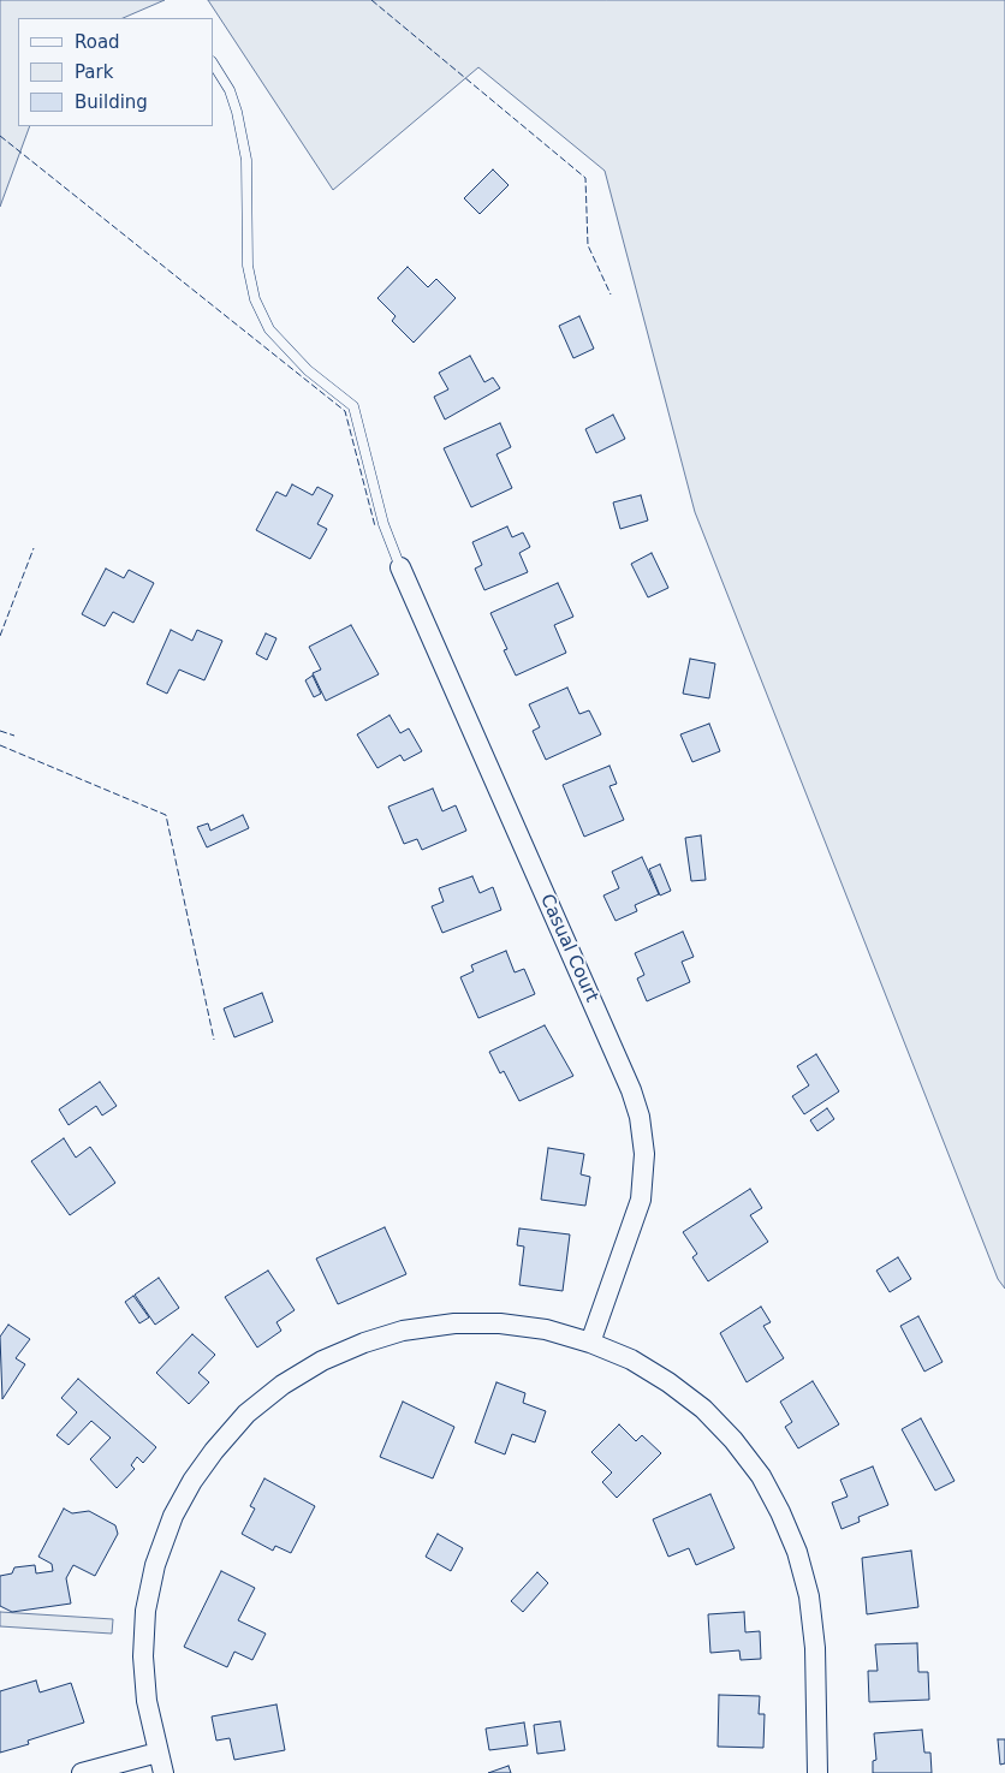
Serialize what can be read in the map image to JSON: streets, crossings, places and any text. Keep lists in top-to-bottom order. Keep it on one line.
{"streets":{"street":["Casual Court"]},"legend":["Road","Park","Building"]}
